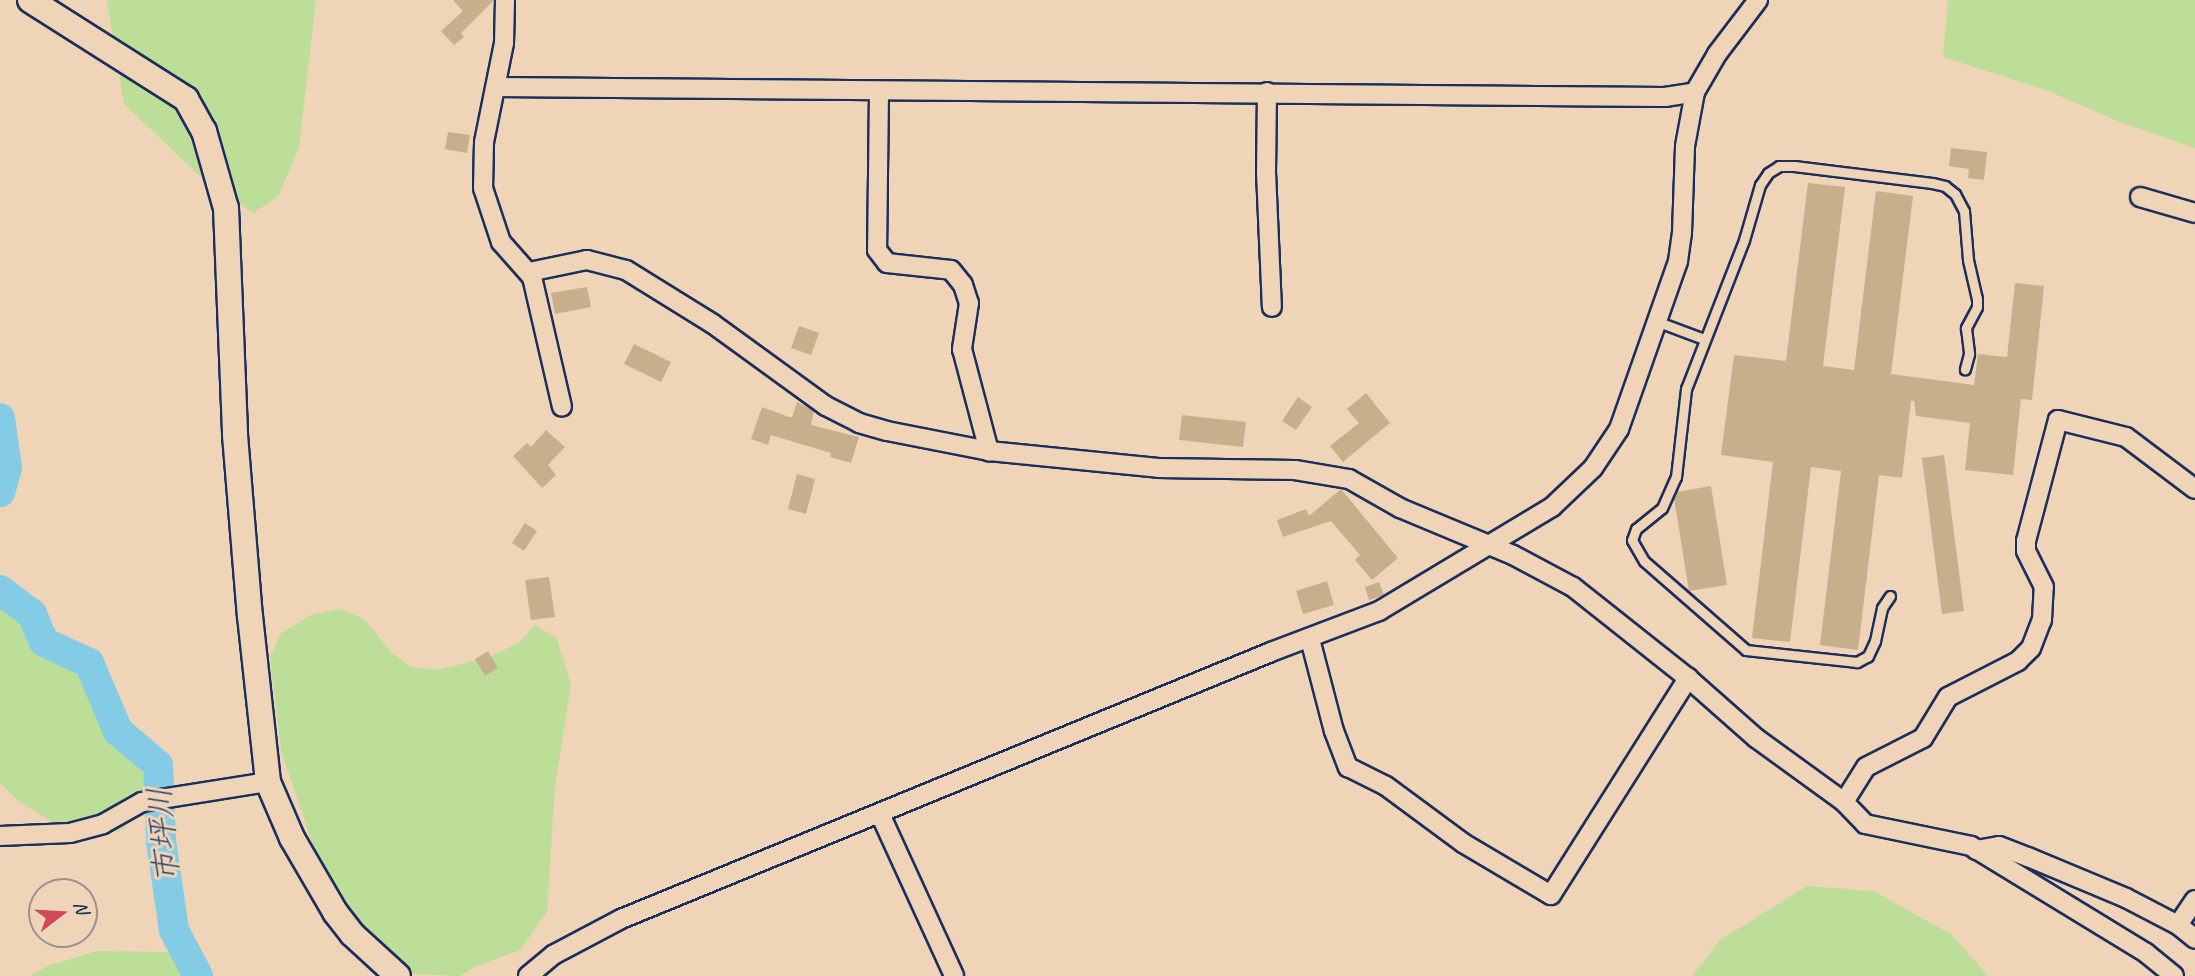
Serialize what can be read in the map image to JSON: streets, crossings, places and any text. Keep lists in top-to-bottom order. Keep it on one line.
{"water":["市坪川"],"north":"right"}
